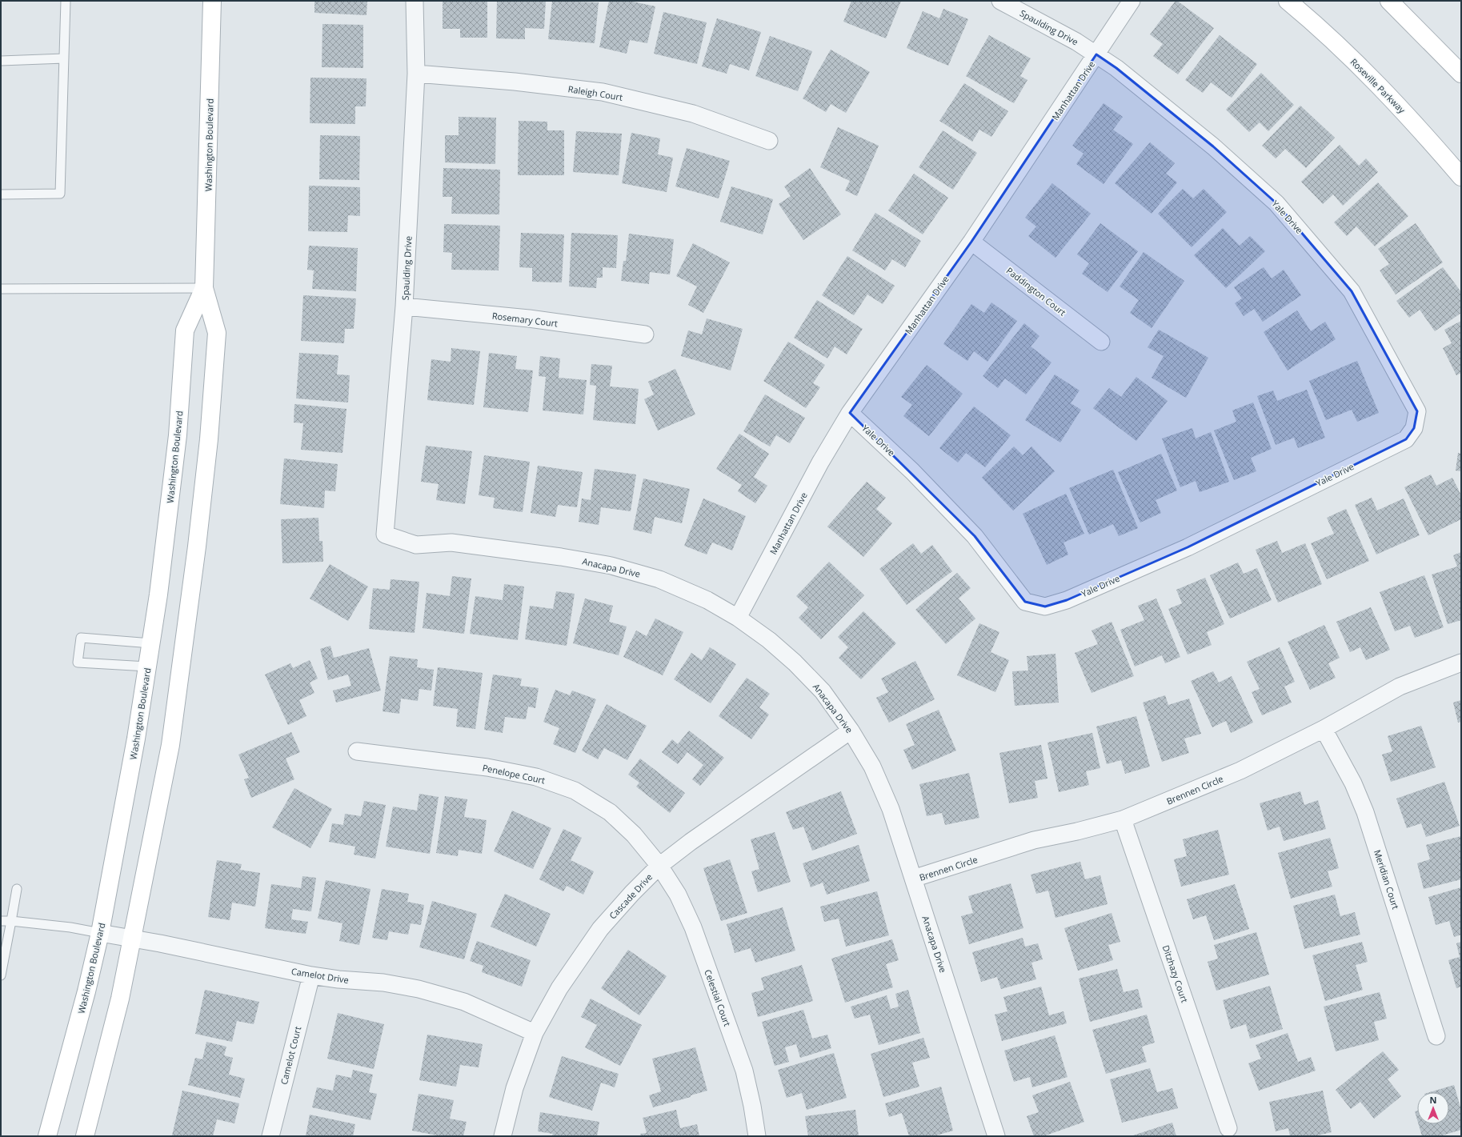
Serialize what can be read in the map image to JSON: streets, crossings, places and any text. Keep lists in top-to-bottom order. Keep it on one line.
{"streets":{"main road":["Roseville Parkway","Washington Boulevard"],"street":["Spaulding Drive","Manhattan Drive","Raleigh Court","Yale Drive","Paddington Court","Rosemary Court","Anacapa Drive","Penelope Court","Brennen Circle","Meridian Court","Cascade Drive","Ditzhazy Court","Camelot Drive","Celestial Court","Camelot Court"]},"crossings":[["Spaulding Drive","Manhattan Drive"],["Spaulding Drive","Raleigh Court"],["Spaulding Drive","Yale Drive"],["Spaulding Drive","Rosemary Court"],["Spaulding Drive","Anacapa Drive"],["Manhattan Drive","Yale Drive"],["Manhattan Drive","Paddington Court"],["Manhattan Drive","Anacapa Drive"],["Washington Boulevard","Camelot Drive"],["Anacapa Drive","Brennen Circle"],["Anacapa Drive","Cascade Drive"],["Penelope Court","Cascade Drive"],["Penelope Court","Celestial Court"],["Brennen Circle","Meridian Court"],["Brennen Circle","Ditzhazy Court"],["Cascade Drive","Camelot Drive"],["Cascade Drive","Celestial Court"],["Camelot Drive","Camelot Court"]],"north":"top"}
